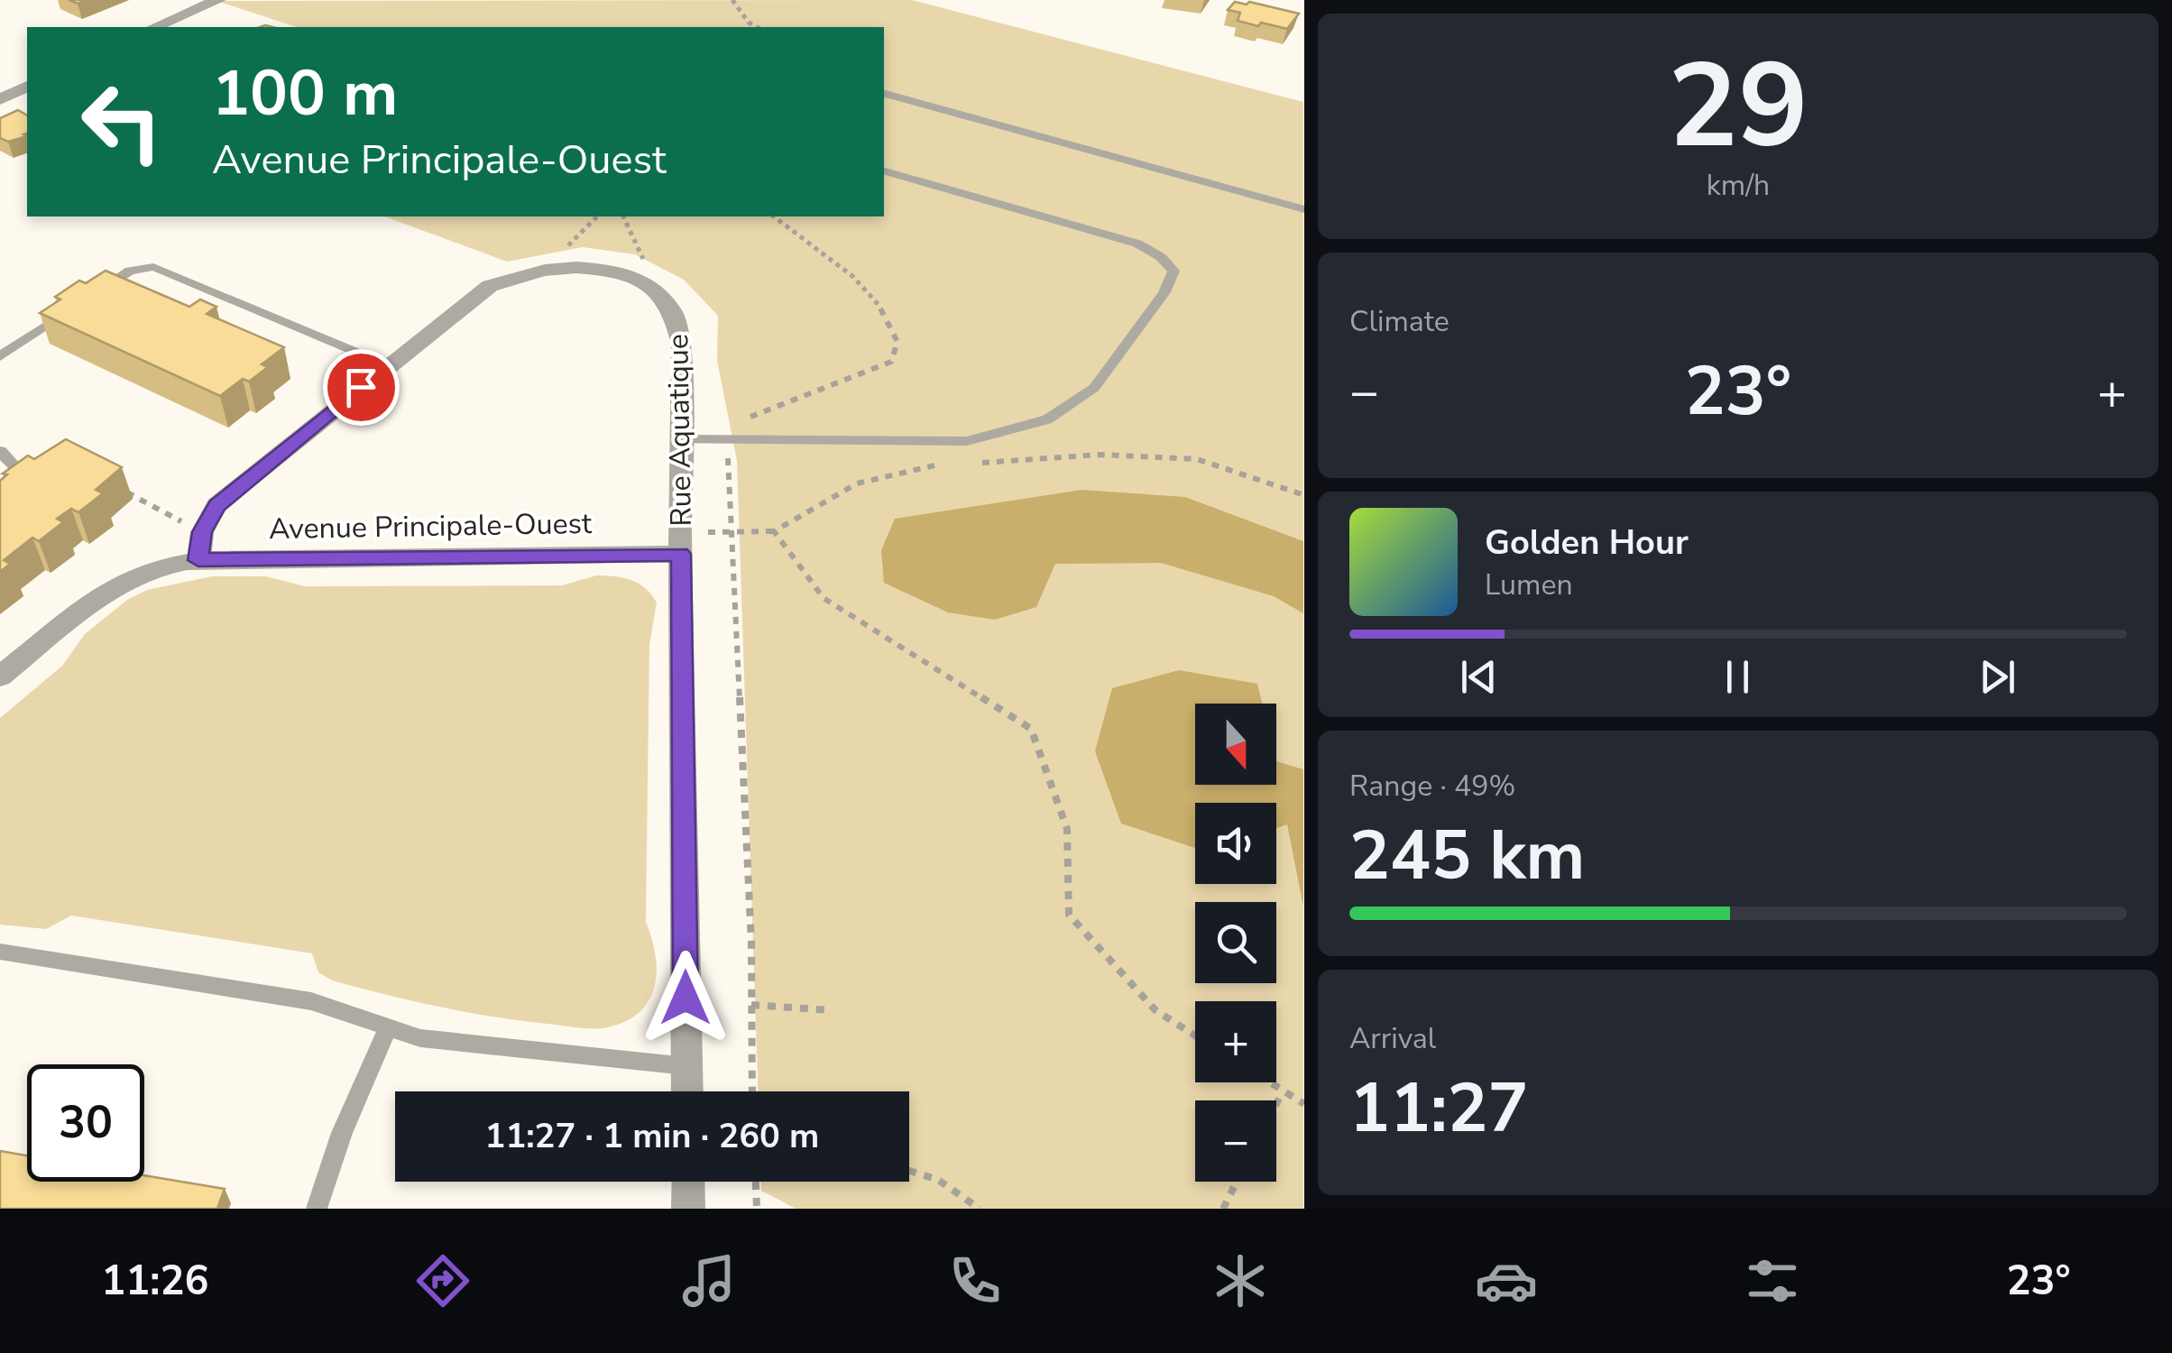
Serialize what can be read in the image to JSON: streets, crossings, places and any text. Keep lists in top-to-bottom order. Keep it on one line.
{"streets":{"street":["Rue Aquatique","Avenue Principale-Ouest"]},"crossings":[["Rue Aquatique","Avenue Principale-Ouest"]],"north":"bottom","page":{"tile":[["29","km/h"],"Climate",["Range · 49%","245 km"],["Arrival","11:27"]],"turn":["100 m","Avenue Principale-Ouest"],"heat":["−","23°","+"],"song":["Golden Hour","Lumen"],"map_buttons":["+","−"],"limit":"30","trip":"11:27 · 1 min · 260 m","tabs":["11:26","23°"]}}
